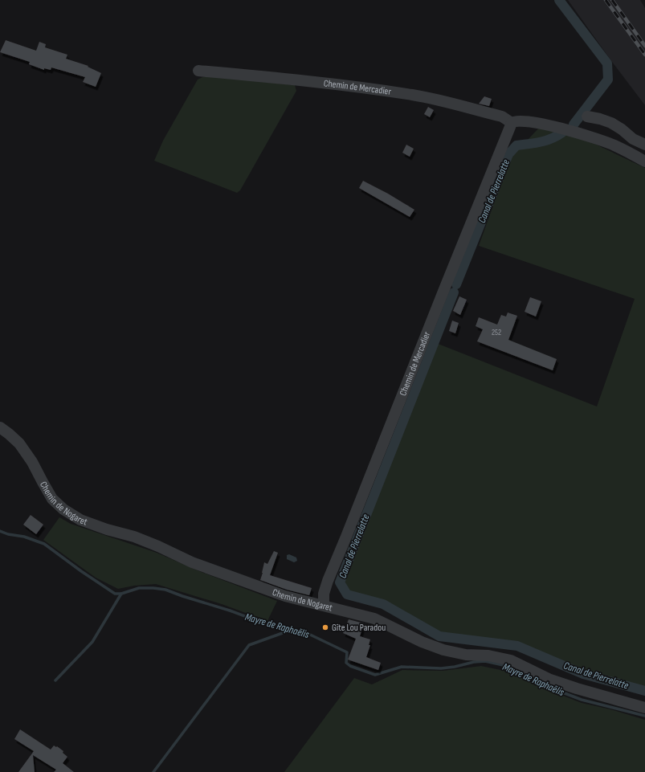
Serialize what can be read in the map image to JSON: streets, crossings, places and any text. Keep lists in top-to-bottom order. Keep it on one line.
{"streets":{"street":["Chemin de Mercadier","Chemin de Nogaret"]},"crossings":[["Chemin de Mercadier","Chemin de Nogaret"]],"water":["Canal de Pierrelatte","Mayre de Raphaëlis"],"places":["Gîte Lou Paradou"],"house_numbers":["252"]}
